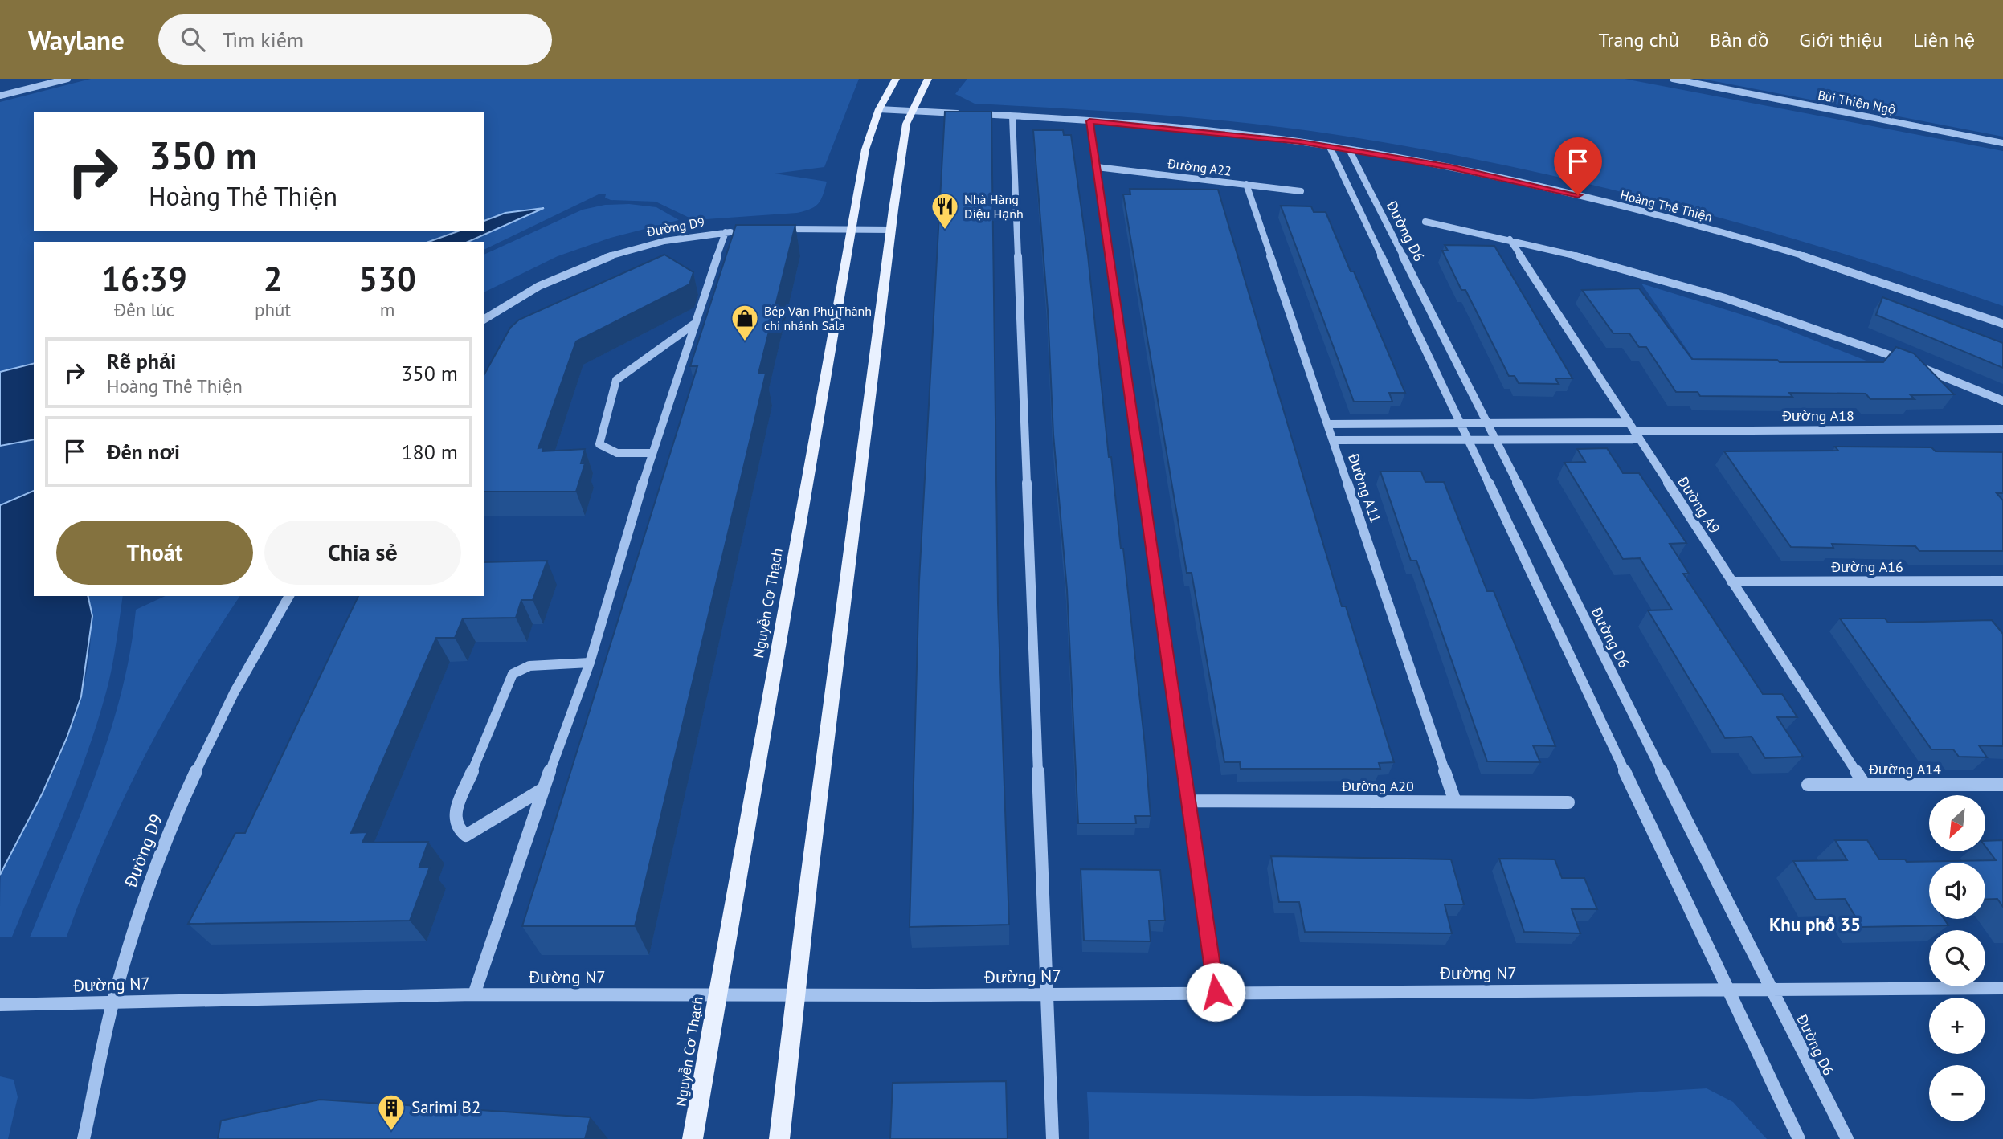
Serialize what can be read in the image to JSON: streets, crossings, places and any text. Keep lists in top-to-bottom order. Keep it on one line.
{"streets":{"main road":["Nguyễn Cơ Thạch"],"street":["Bùi Thiện Ngộ","Đường A22","Hoàng Thế Thiện","Đường D9","Đường D6","Đường A18","Đường A11","Đường A9","Đường A16","Đường A14","Đường A20","Đường N7"]},"crossings":[["Đường A22","Đường A11"],["Hoàng Thế Thiện","Đường D6"],["Hoàng Thế Thiện","Nguyễn Cơ Thạch"],["Đường D9","Đường N7"],["Đường D6","Đường A18"],["Đường D6","Đường N7"],["Đường A18","Đường A11"],["Đường A18","Đường A9"],["Đường A11","Đường A20"],["Đường A9","Đường A16"],["Đường A9","Đường A14"],["Nguyễn Cơ Thạch","Đường N7"]],"districts":["Khu phố 35"],"places":{"restaurant":["Nhà Hàng Diệu Hạnh"],"shop":["Bếp Vạn Phú Thành chi nhánh Sala"],"building":["Sarimi B2"]},"north":"bottom left","page":{"header":"Waylane","search":"Tìm kiếm","nav":["Trang chủ","Bản đồ","Giới thiệu","Liên hệ"],"turn":["350 m","Hoàng Thế Thiện"],"eta":["16:39","Đến lúc","2","phút","530","m"],"list":[{"name":"Rẽ phải","note":"Hoàng Thế Thiện","value":"350 m"},{"name":"Đến nơi","value":"180 m"}],"buttons":["Thoát","Chia sẻ"],"map_buttons":["+","−"]}}
